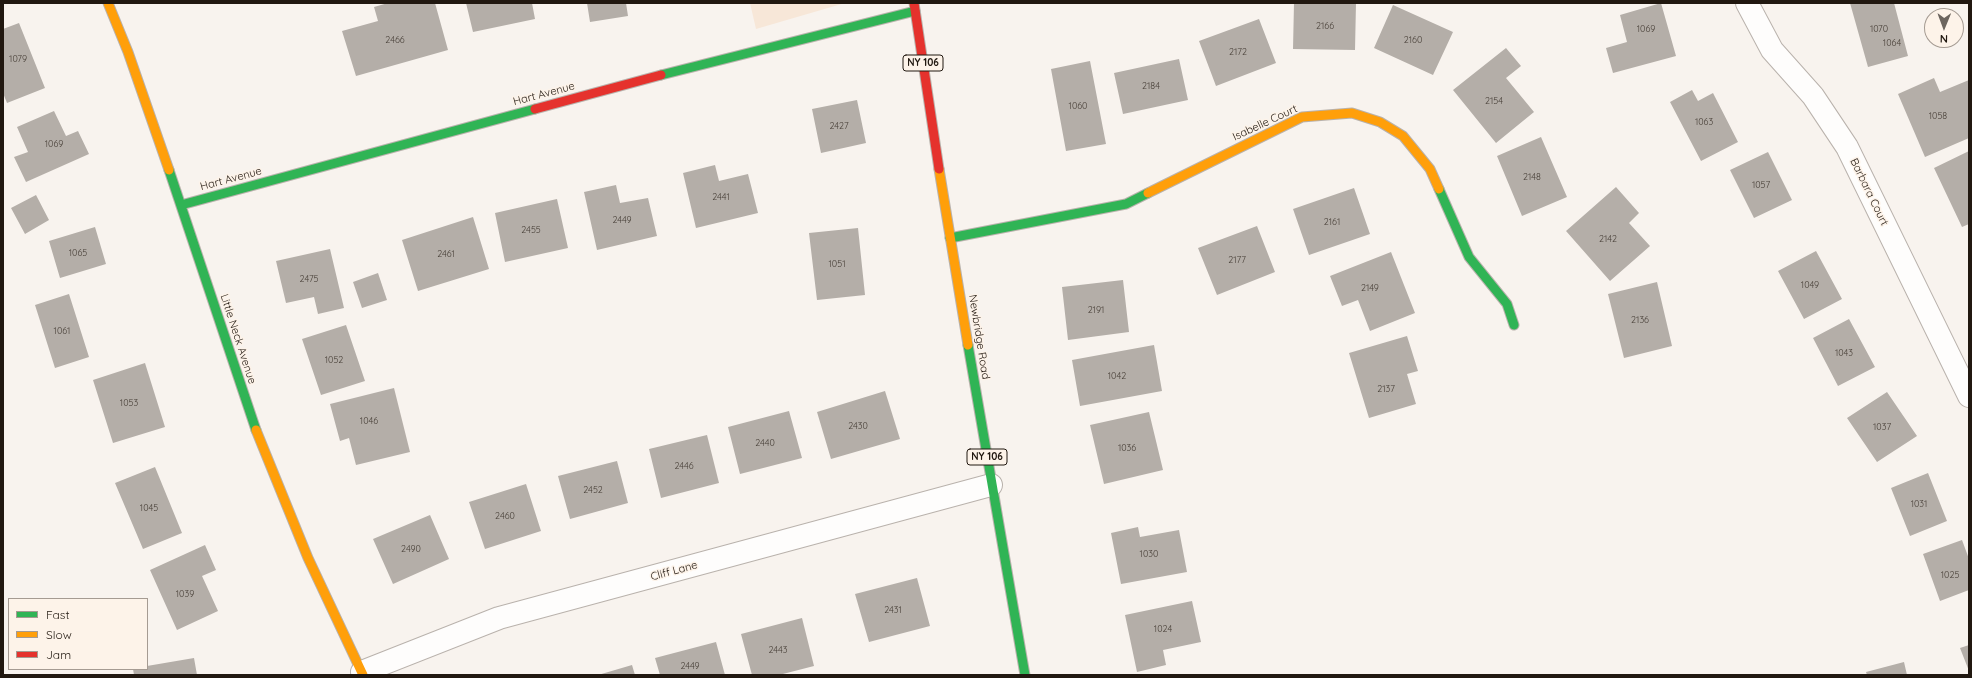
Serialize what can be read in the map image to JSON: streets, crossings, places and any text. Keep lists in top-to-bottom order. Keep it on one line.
{"streets":{"street":["NY 106","Hart Avenue","Isabelle Court","Barbara Court","Newbridge Road","Little Neck Avenue","Cliff Lane"]},"crossings":[["Hart Avenue","Newbridge Road"],["Hart Avenue","Little Neck Avenue"],["Isabelle Court","Newbridge Road"],["Newbridge Road","Cliff Lane"],["Little Neck Avenue","Cliff Lane"]],"house_numbers":["2166","1069","1070","2466","2160","1064","2172","1079","2184","2154","1060","1058","1063","2427","1069","2148","1057","2441","2449","2161","2455","2142","1065","2461","2177","1051","2475","1049","2149","2191","2136","1061","1043","1052","1042","2137","1053","1046","2430","1037","2440","1036","2446","2452","1031","1045","2460","2490","1030","1025","1039","2431","1024","2443","2449"],"legend":["Fast","Slow","Jam"],"north":"bottom"}
